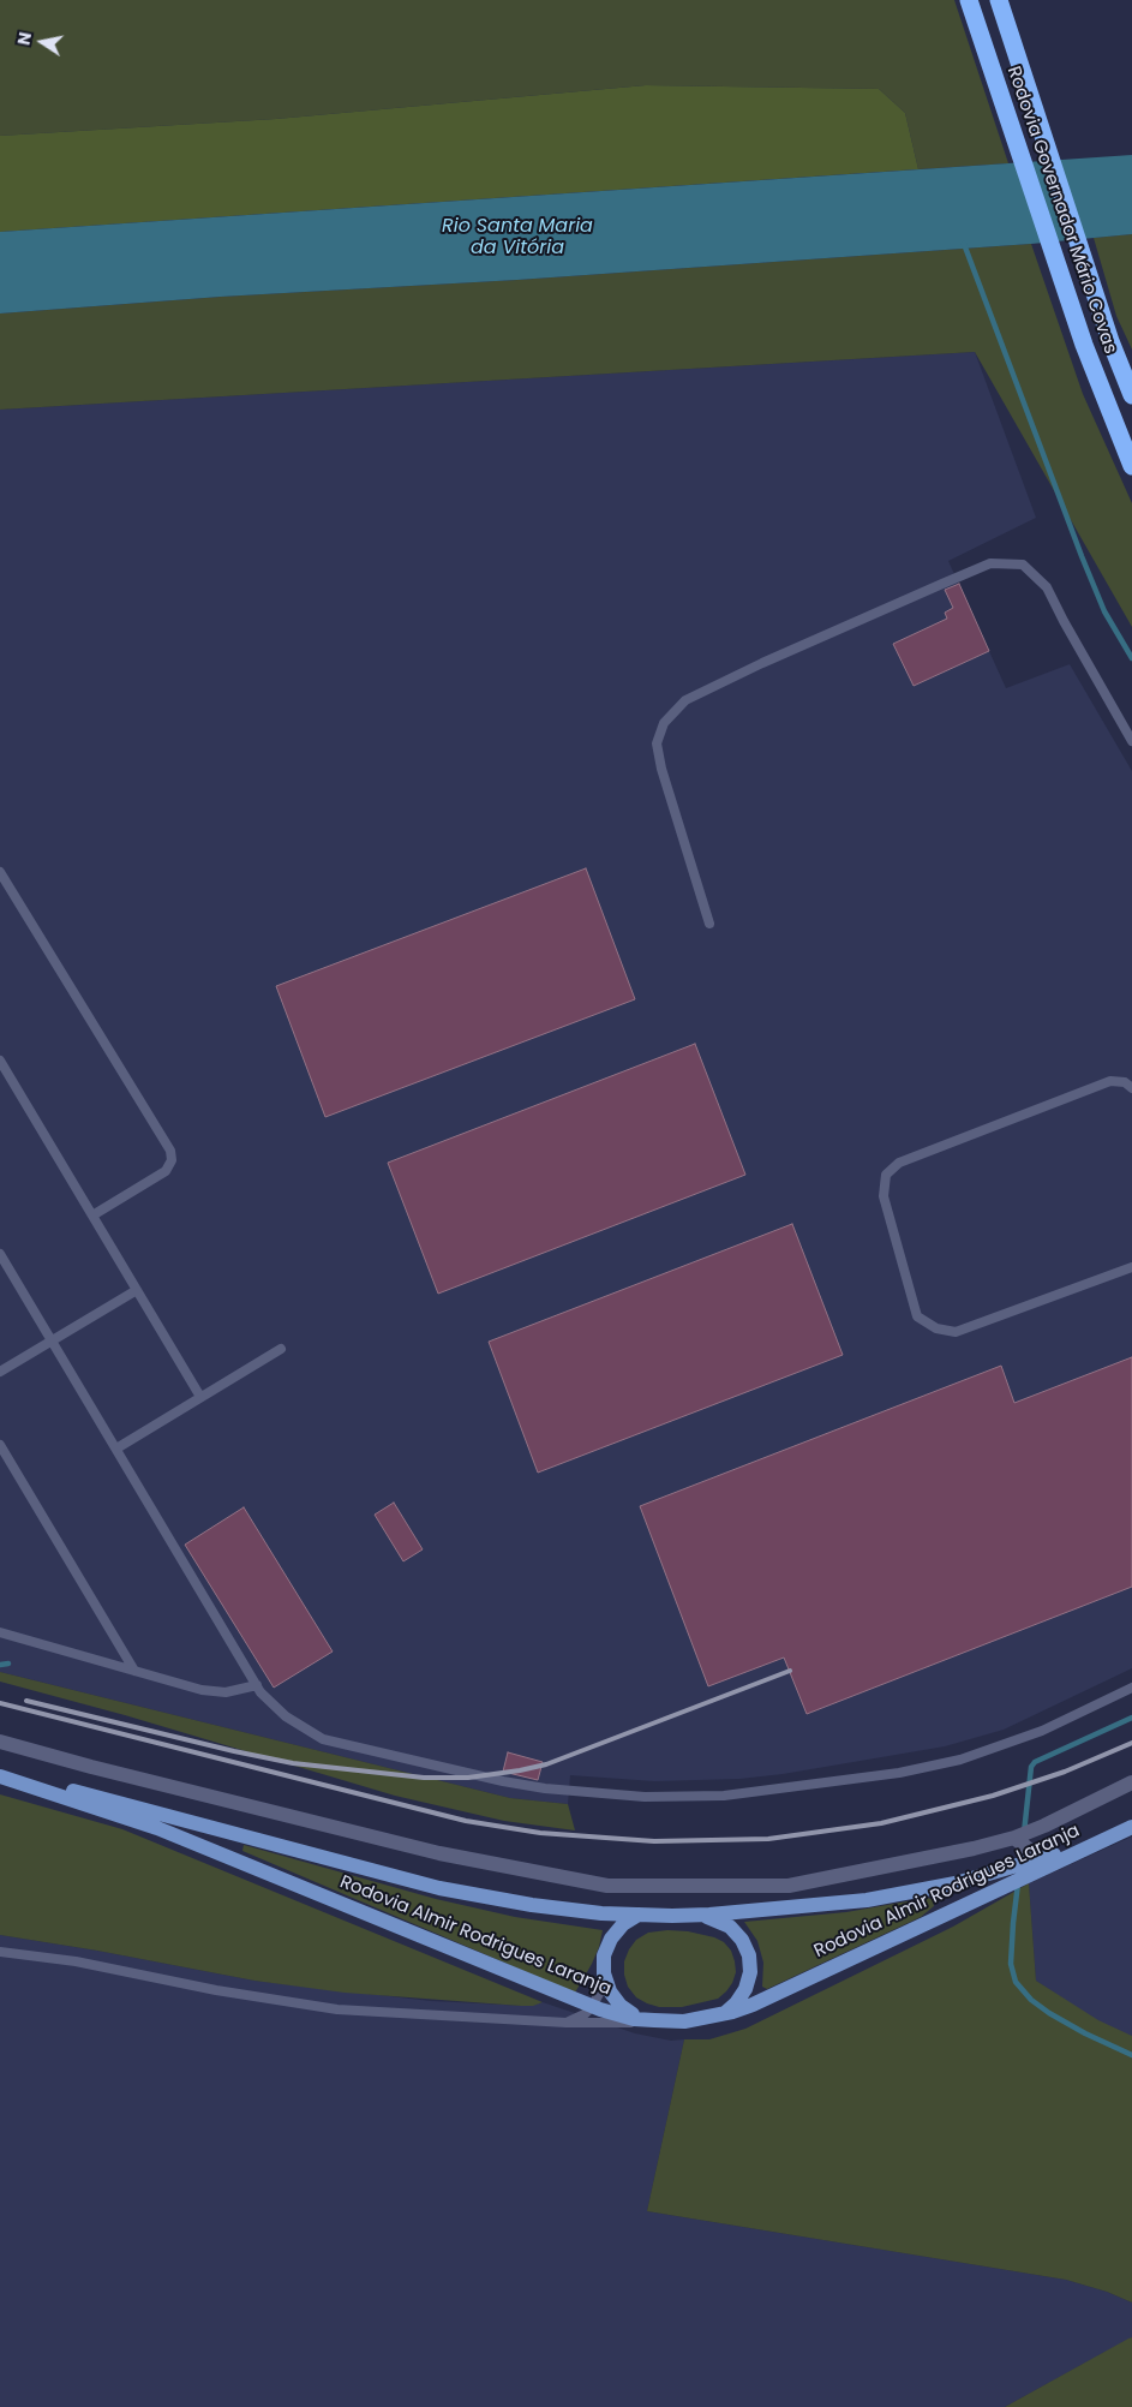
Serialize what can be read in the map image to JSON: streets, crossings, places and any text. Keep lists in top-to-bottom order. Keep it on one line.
{"streets":{"highway":["Rodovia Governador Mário Covas"],"main road":["Rodovia Almir Rodrigues Laranja"]},"water":["Rio Santa Maria da Vitória"],"north":"left"}
